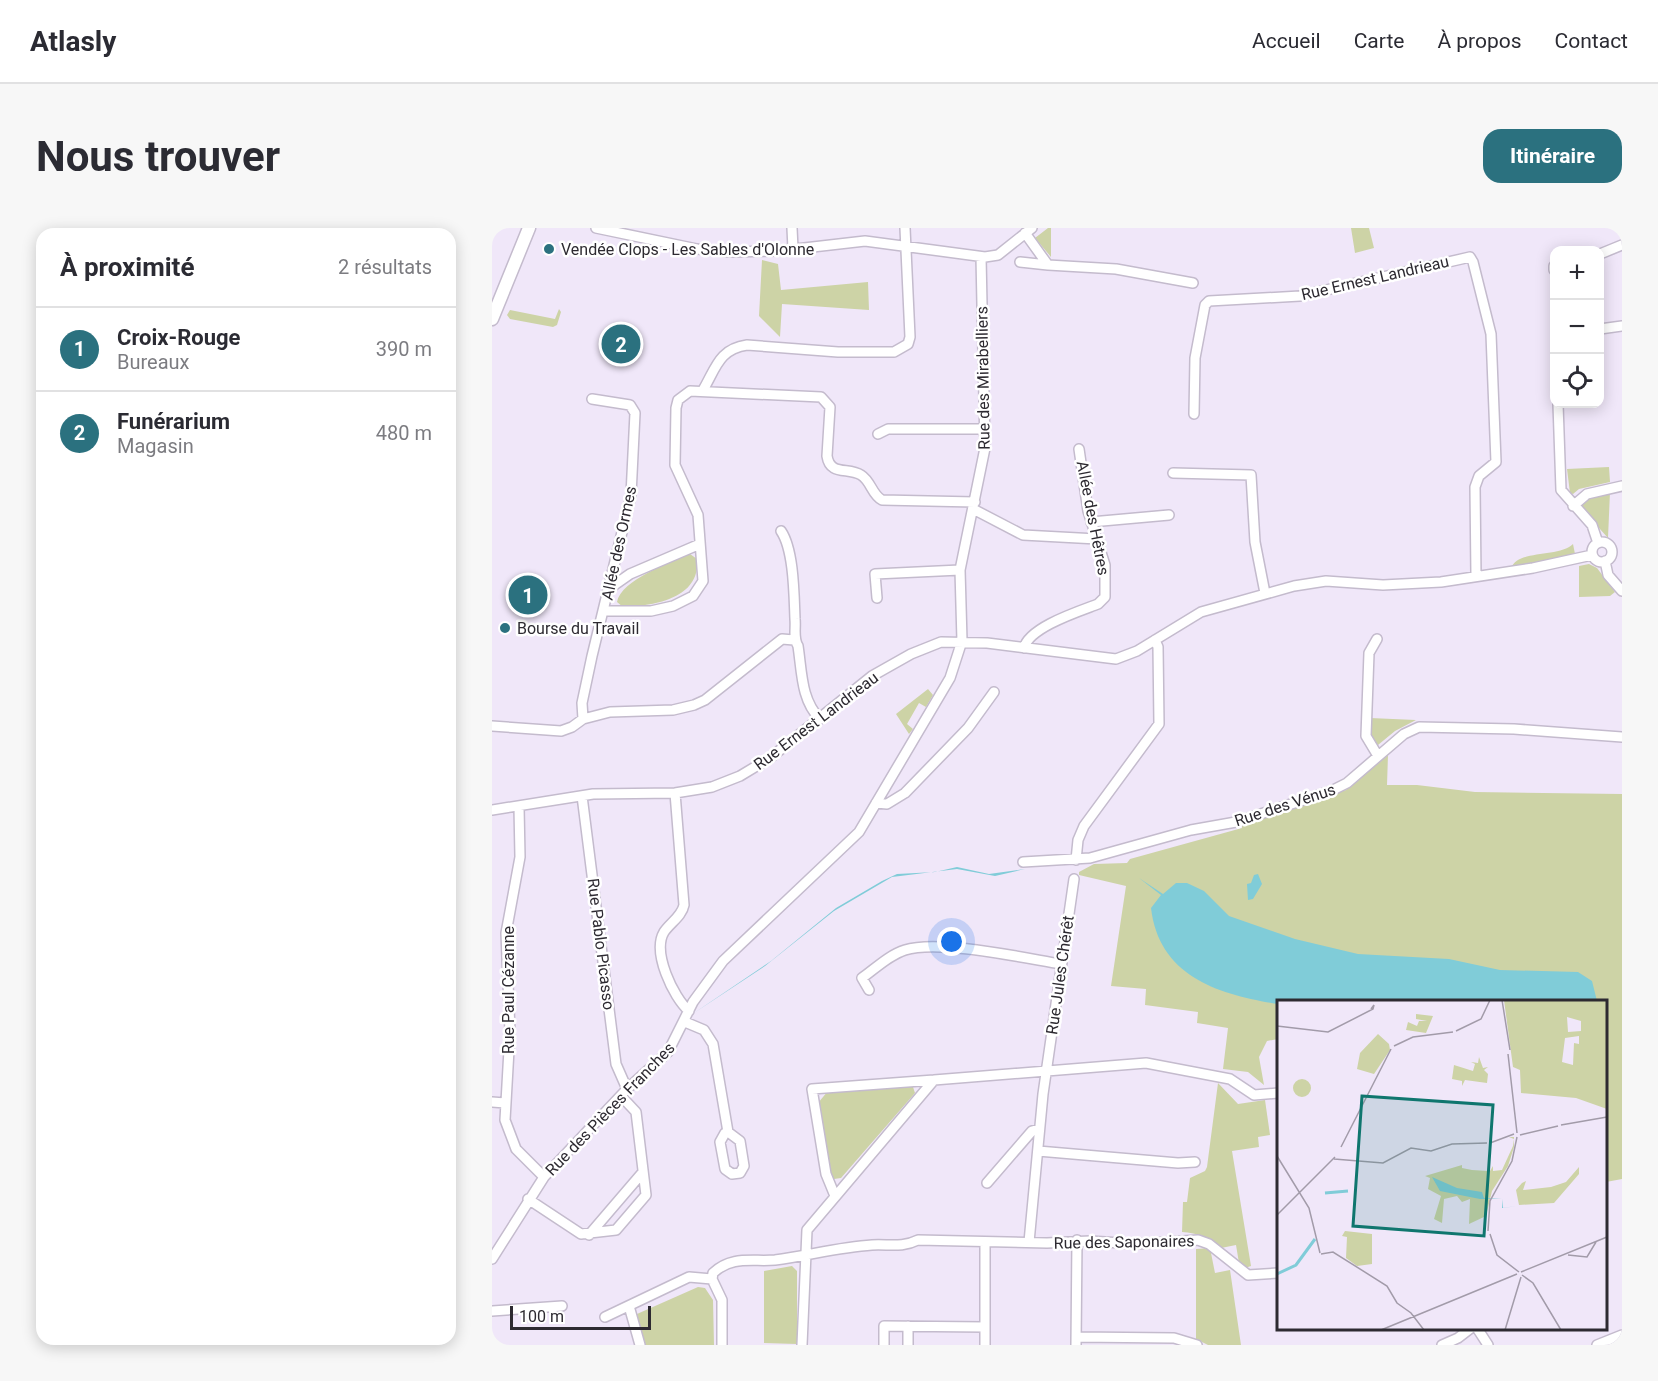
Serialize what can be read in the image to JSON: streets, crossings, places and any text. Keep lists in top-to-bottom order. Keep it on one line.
{"streets":{"street":["Rue Ernest Landrieau","Rue des Mirabelliers","Allée des Hêtres","Allée des Ormes","Rue des Vénus","Rue Pablo Picasso","Rue Jules Chérêt","Rue Paul Cézanne","Rue des Pièces Franches","Rue des Saponaires"]},"crossings":[["Rue Ernest Landrieau","Rue des Mirabelliers"],["Rue Ernest Landrieau","Allée des Hêtres"],["Rue Ernest Landrieau","Rue Pablo Picasso"],["Rue Ernest Landrieau","Rue Paul Cézanne"],["Rue Ernest Landrieau","Rue des Pièces Franches"],["Rue des Mirabelliers","Rue des Pièces Franches"],["Rue Pablo Picasso","Rue des Pièces Franches"],["Rue Jules Chérêt","Rue des Saponaires"],["Rue Paul Cézanne","Rue des Pièces Franches"]],"places":["Vendée Clops - Les Sables d'Olonne","Bourse du Travail"],"scale_bar":"100 m","page":{"header":"Atlasly","nav":["Accueil","Carte","À propos","Contact"],"buttons":"Itinéraire","title":"Nous trouver","heading":["À proximité","2 résultats"],"map_buttons":["+","−"],"list":[{"mark":"1","name":"Croix-Rouge","note":"Bureaux","value":"390 m"},{"mark":"2","name":"Funérarium","note":"Magasin","value":"480 m"}],"pins":["2","1"],"scale":"100 m"}}
